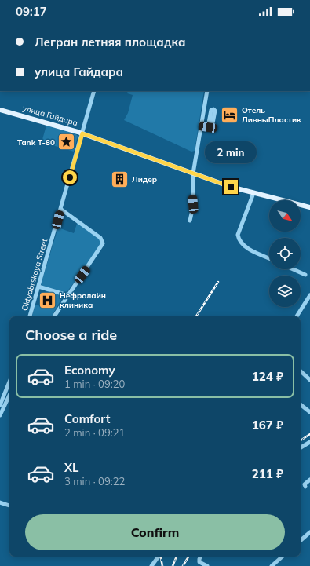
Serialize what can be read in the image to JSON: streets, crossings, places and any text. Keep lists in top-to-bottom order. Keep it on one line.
{"streets":{"main road":["улица Гайдара"],"street":["Oktyabrskaya Street"]},"crossings":[["улица Гайдара","Oktyabrskaya Street"]],"places":{"hotel":["Отель ЛивныПластик"],"place":["Tank T-80"],"building":["Лидер"],"hospital":["Нефролайн клиника"]},"north":"bottom right","page":{"status":"09:17","banner":["Легран летняя площадка","улица Гайдара"],"bubble":"2 min","heading":"Choose a ride","list":[{"name":"Economy","note":"1 min · 09:20","value":"124 ₽"},{"name":"Comfort","note":"2 min · 09:21","value":"167 ₽"},{"name":"XL","note":"3 min · 09:22","value":"211 ₽"}],"buttons":"Confirm"}}
